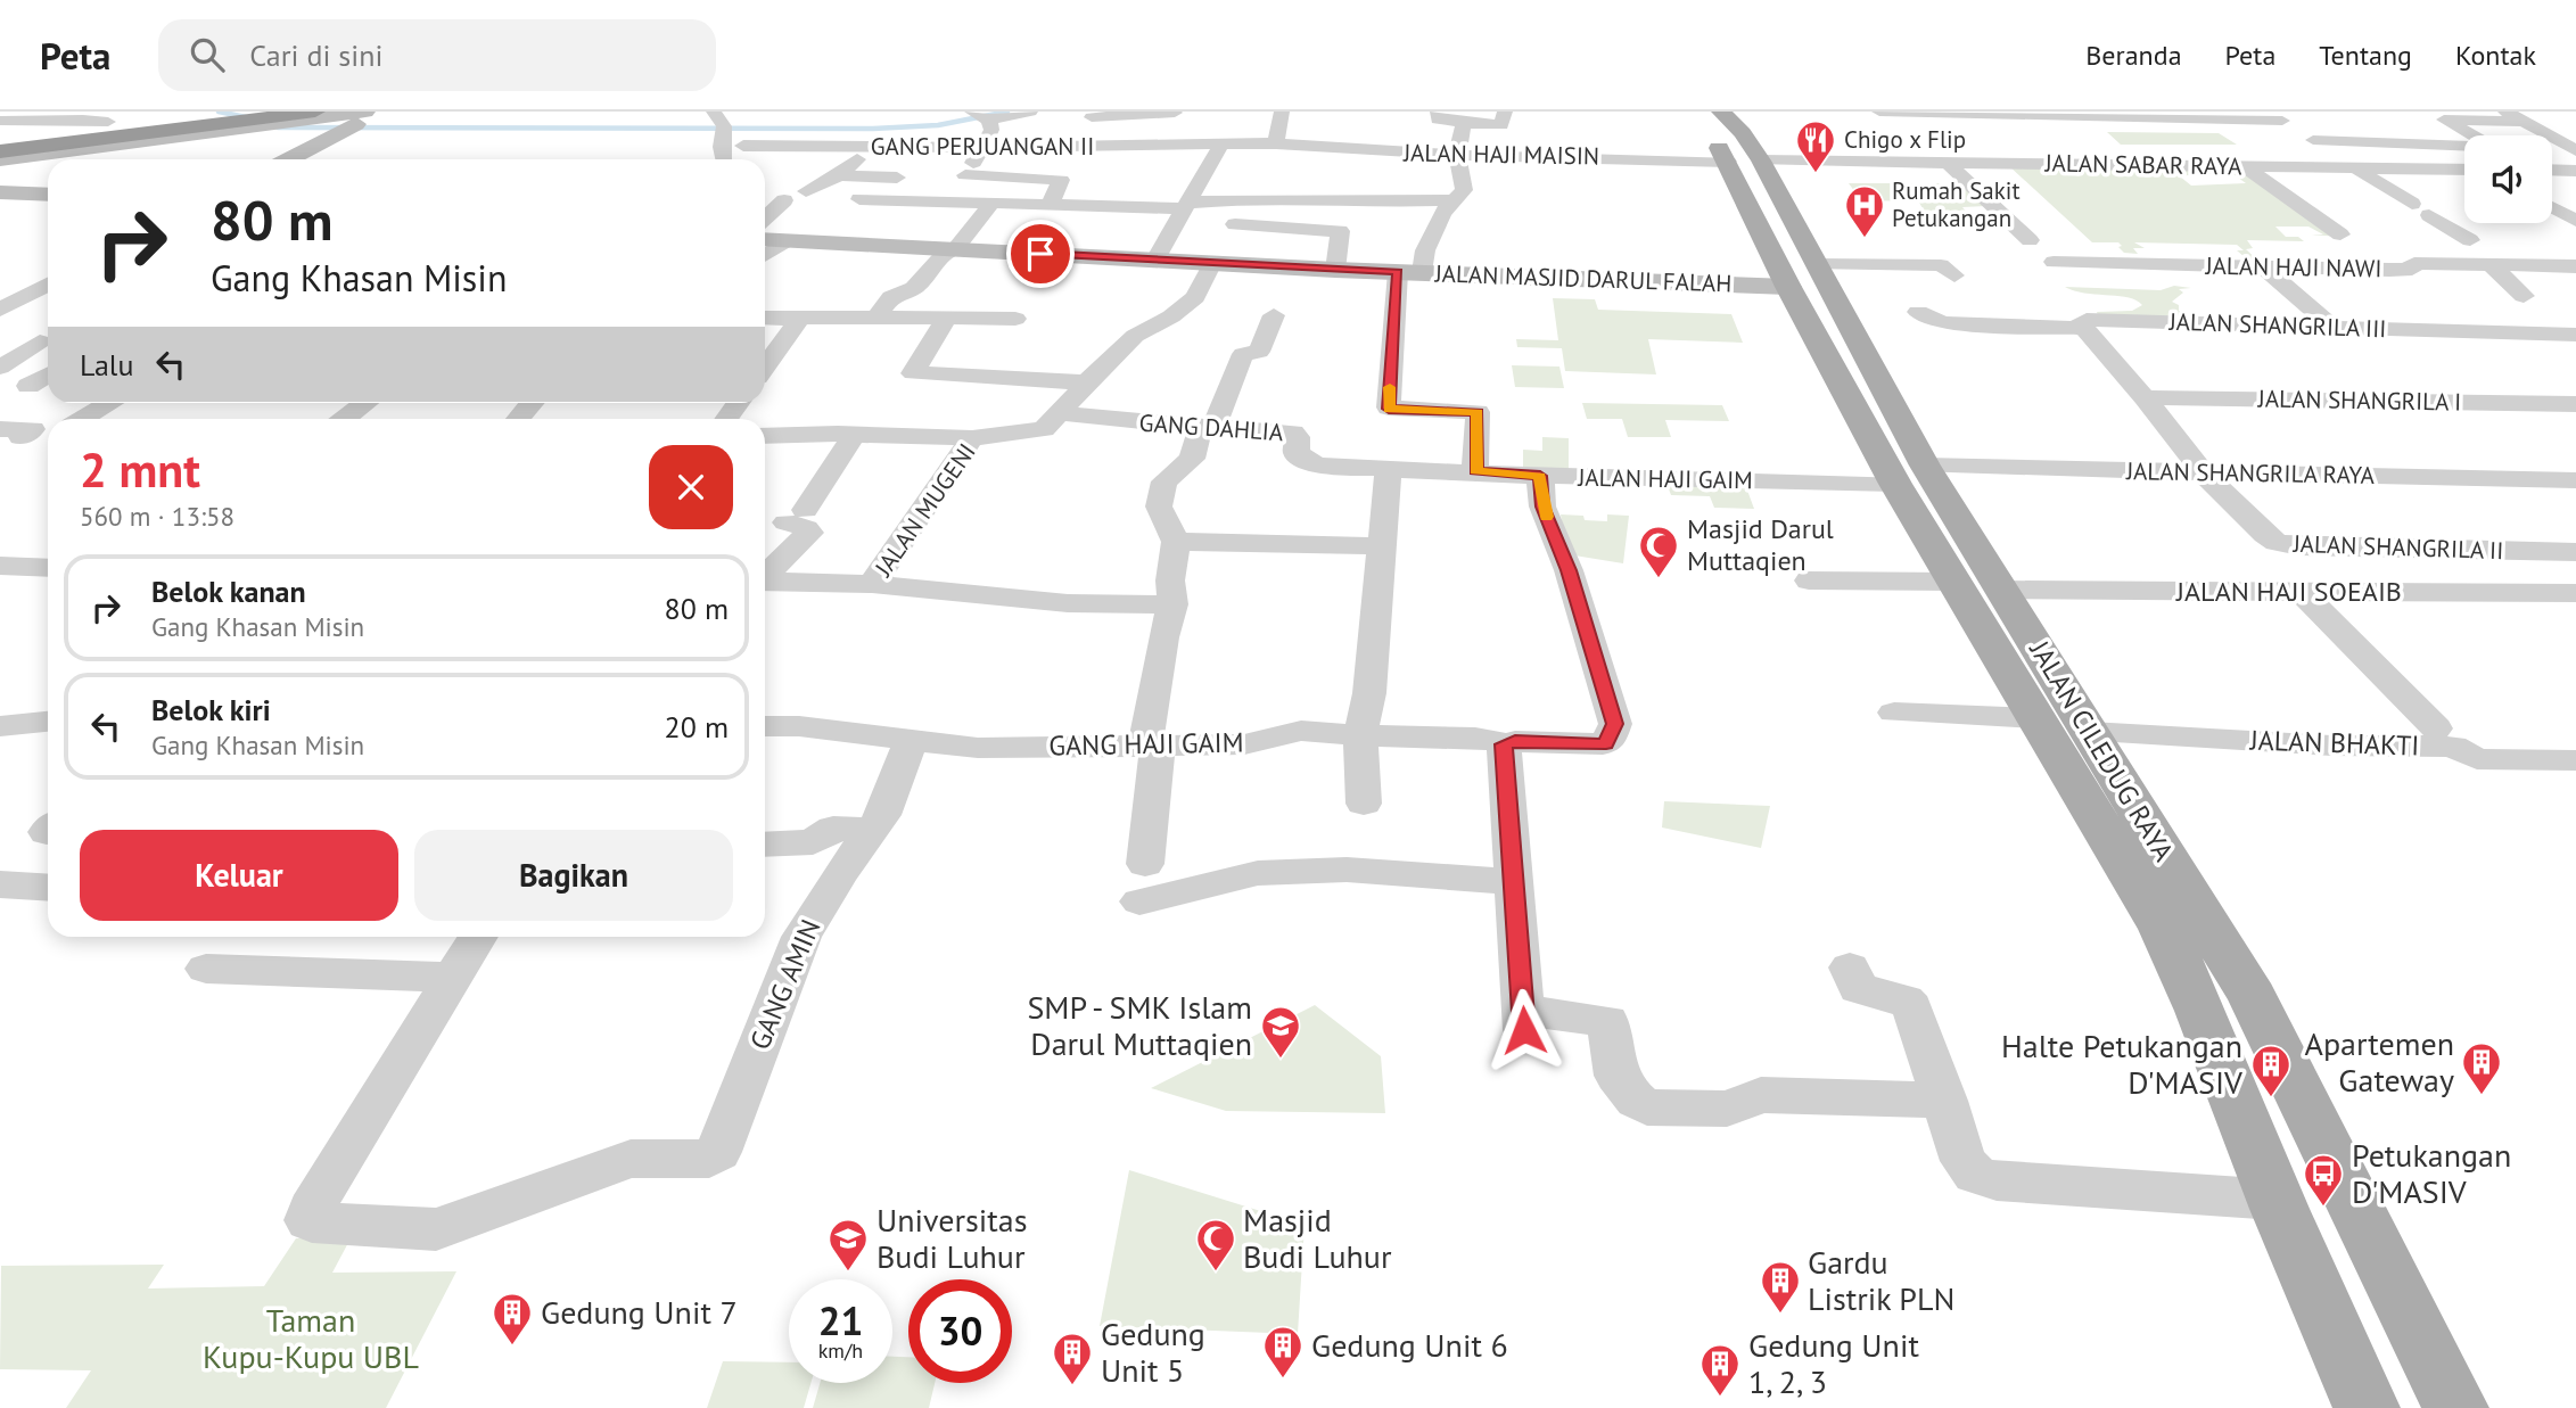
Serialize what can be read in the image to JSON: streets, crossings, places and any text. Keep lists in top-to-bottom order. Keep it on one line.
{"streets":{"main road":["JALAN CILEDUG RAYA"],"street":["GANG PERJUANGAN II","JALAN HAJI MAISIN","JALAN SABAR RAYA","JALAN HAJI NAWI","JALAN MASJID DARUL FALAH","JALAN SHANGRILA III","JALAN SHANGRILA I","GANG DAHLIA","JALAN SHANGRILA RAYA","JALAN HAJI GAIM","JALAN MUGENI","JALAN SHANGRILA II","JALAN HAJI SOEAIB","JALAN BHAKTI","GANG HAJI GAIM","GANG AMIN"]},"crossings":[["GANG PERJUANGAN II","JALAN HAJI MAISIN"],["JALAN HAJI MAISIN","JALAN CILEDUG RAYA"],["JALAN SABAR RAYA","JALAN CILEDUG RAYA"],["JALAN MASJID DARUL FALAH","JALAN MUGENI"],["JALAN MASJID DARUL FALAH","JALAN CILEDUG RAYA"],["JALAN SHANGRILA I","JALAN SHANGRILA II"],["GANG DAHLIA","JALAN HAJI GAIM"],["GANG DAHLIA","JALAN MUGENI"],["JALAN SHANGRILA RAYA","JALAN HAJI GAIM"],["JALAN SHANGRILA RAYA","JALAN SHANGRILA II"],["JALAN SHANGRILA RAYA","JALAN CILEDUG RAYA"],["JALAN HAJI GAIM","GANG HAJI GAIM"],["JALAN HAJI GAIM","JALAN CILEDUG RAYA"],["JALAN HAJI SOEAIB","JALAN CILEDUG RAYA"],["JALAN BHAKTI","JALAN CILEDUG RAYA"],["GANG HAJI GAIM","GANG AMIN"]],"parks":["Taman Kupu-Kupu UBL"],"places":{"restaurant":["Chigo x Flip"],"hospital":["Rumah Sakit Petukangan"],"mosque":["Masjid Darul Muttaqien","Masjid Budi Luhur"],"school or university":["SMP - SMK Islam Darul Muttaqien","Universitas Budi Luhur"],"building":["Apartemen Gateway","Halte Petukangan D'MASIV","Gardu Listrik PLN","Gedung Unit 7","Gedung Unit 6","Gedung Unit 5","Gedung Unit 1, 2, 3"],"bus stop":["Petukangan D'MASIV"]},"page":{"header":"Peta","search":"Cari di sini","nav":["Beranda","Peta","Tentang","Kontak"],"turn":["80 m","Gang Khasan Misin"],"then":"Lalu","heading":["2 mnt","560 m · 13:58"],"list":[{"name":"Belok kanan","note":"Gang Khasan Misin","value":"80 m"},{"name":"Belok kiri","note":"Gang Khasan Misin","value":"20 m"}],"buttons":["Keluar","Bagikan"],"speed":"21 km/h","limit":"30"}}
